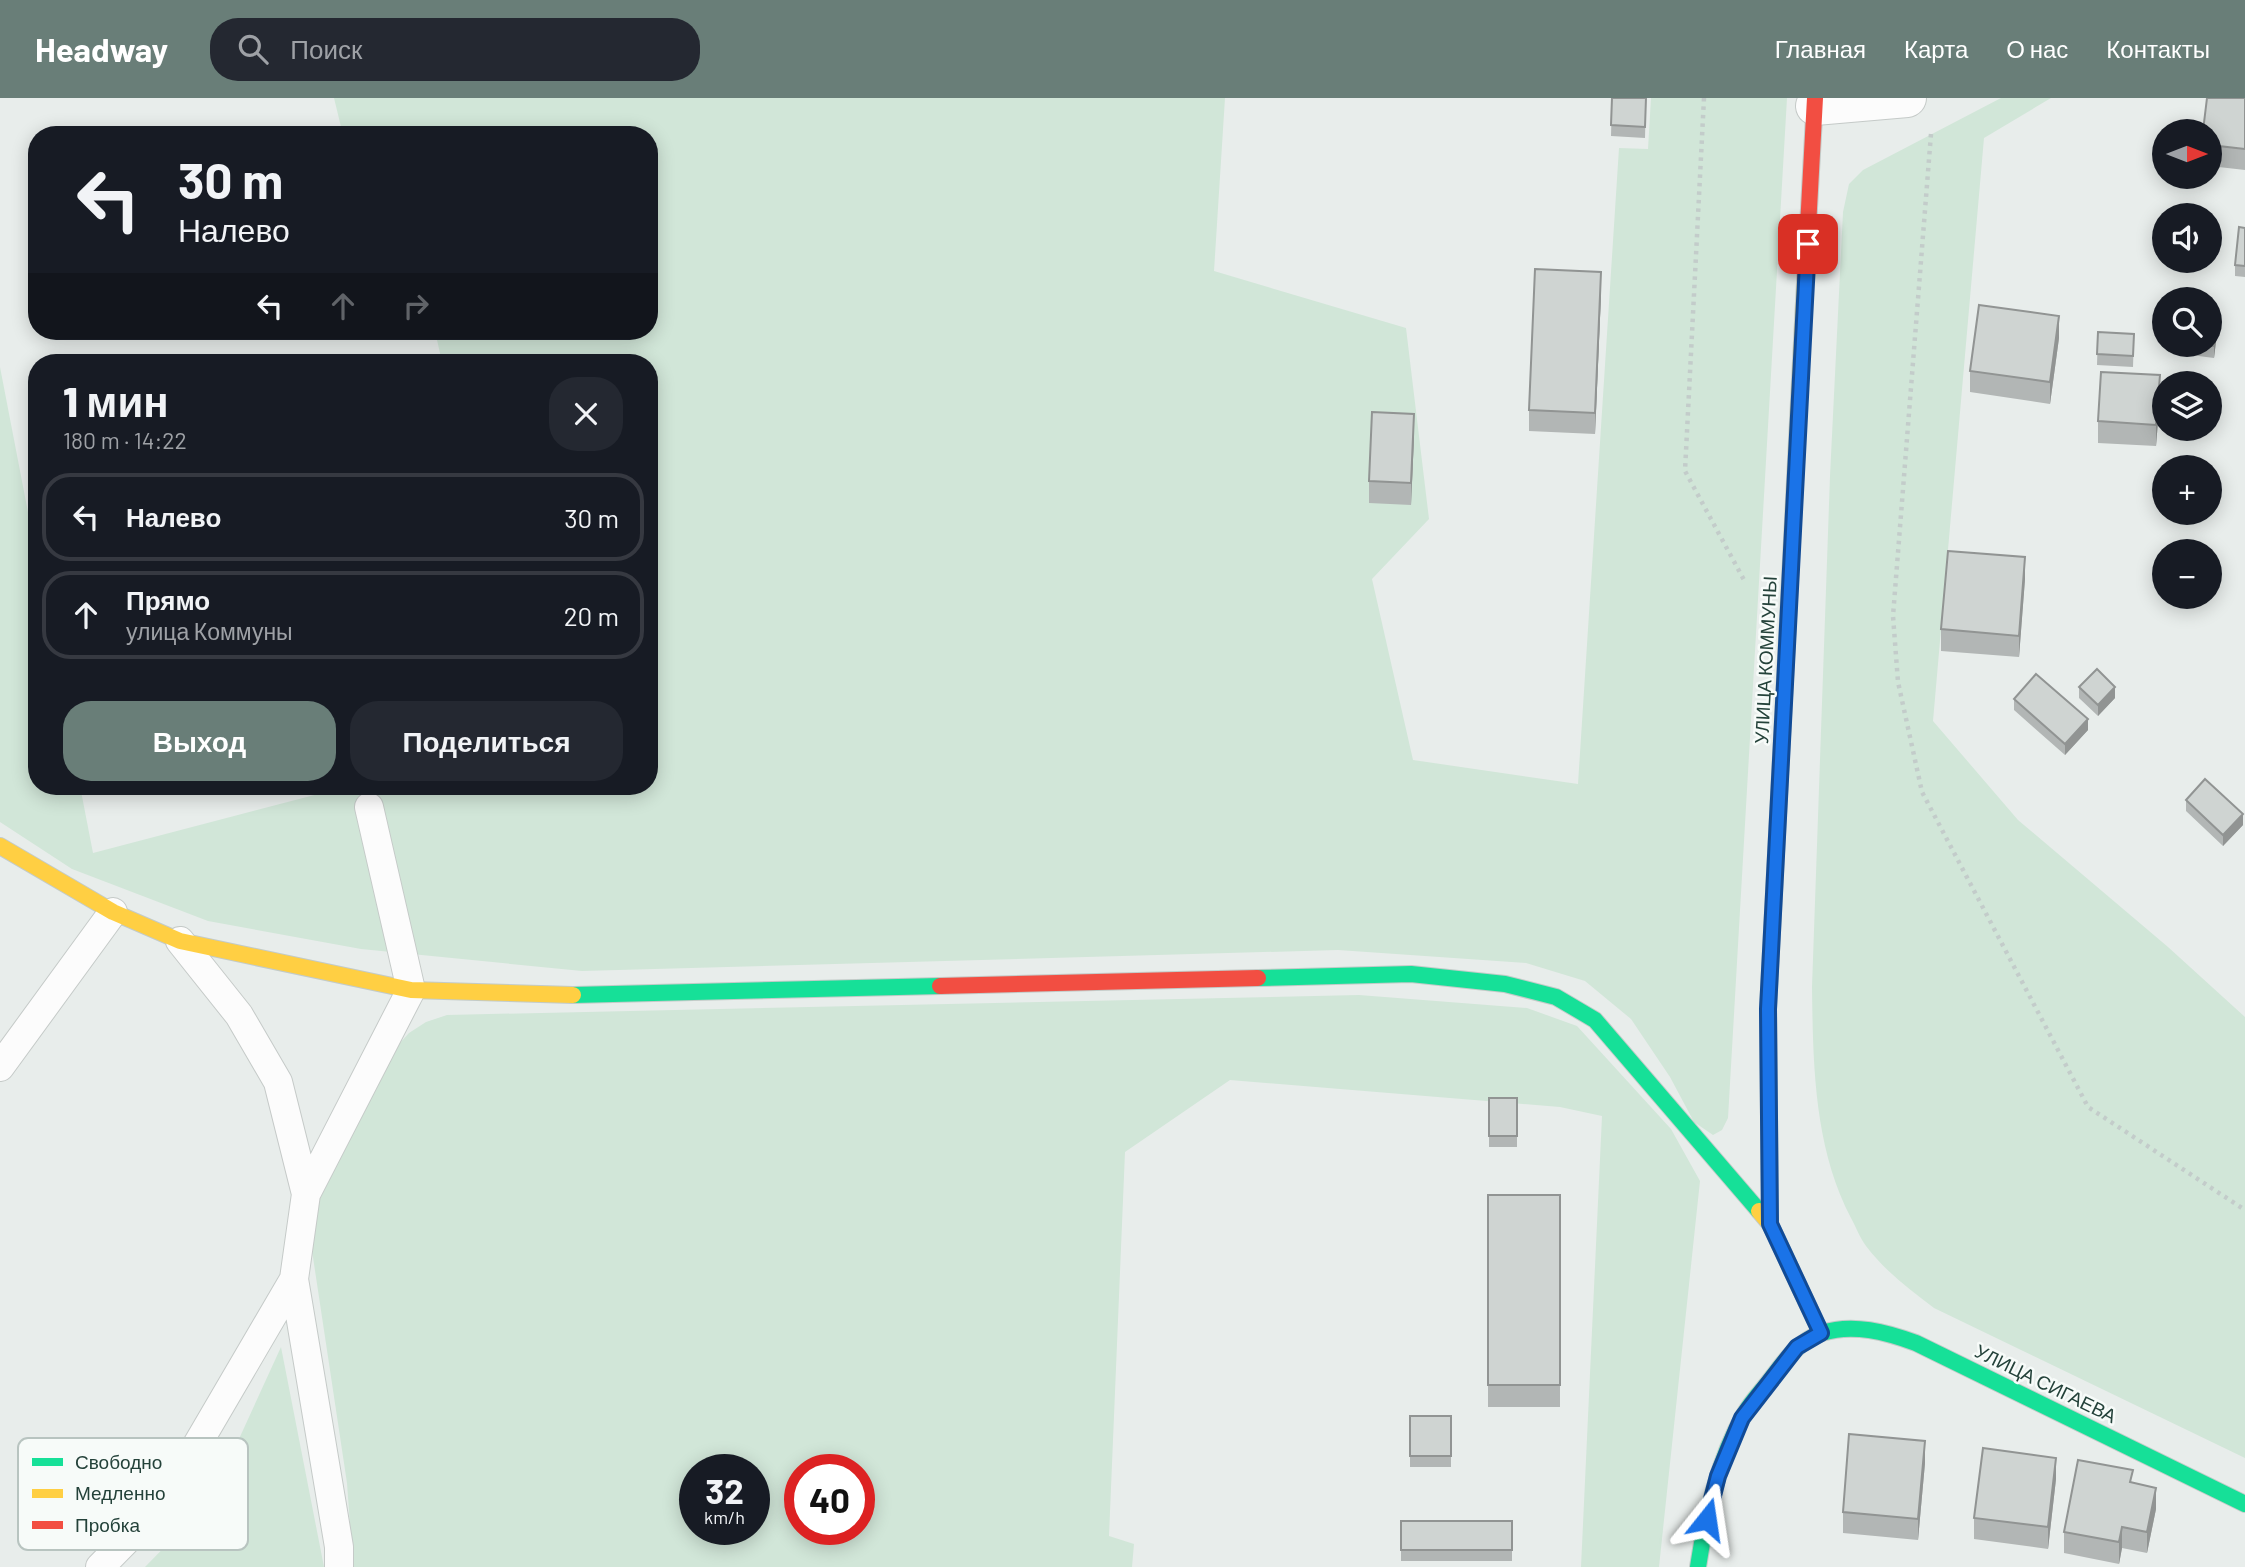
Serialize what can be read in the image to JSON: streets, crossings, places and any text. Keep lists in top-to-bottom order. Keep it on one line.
{"streets":{"street":["УЛИЦА КОММУНЫ","УЛИЦА СИГАЕВА"]},"legend":["Свободно","Медленно","Пробка"],"north":"right","page":{"header":"Headway","search":"Поиск","nav":["Главная","Карта","О нас","Контакты"],"map_buttons":["+","−"],"turn":["30 m","Налево"],"heading":["1 мин","180 m · 14:22"],"list":[{"name":"Налево","value":"30 m"},{"name":"Прямо","note":"улица Коммуны","value":"20 m"}],"buttons":["Выход","Поделиться"],"speed":"32 km/h","limit":"40"}}
